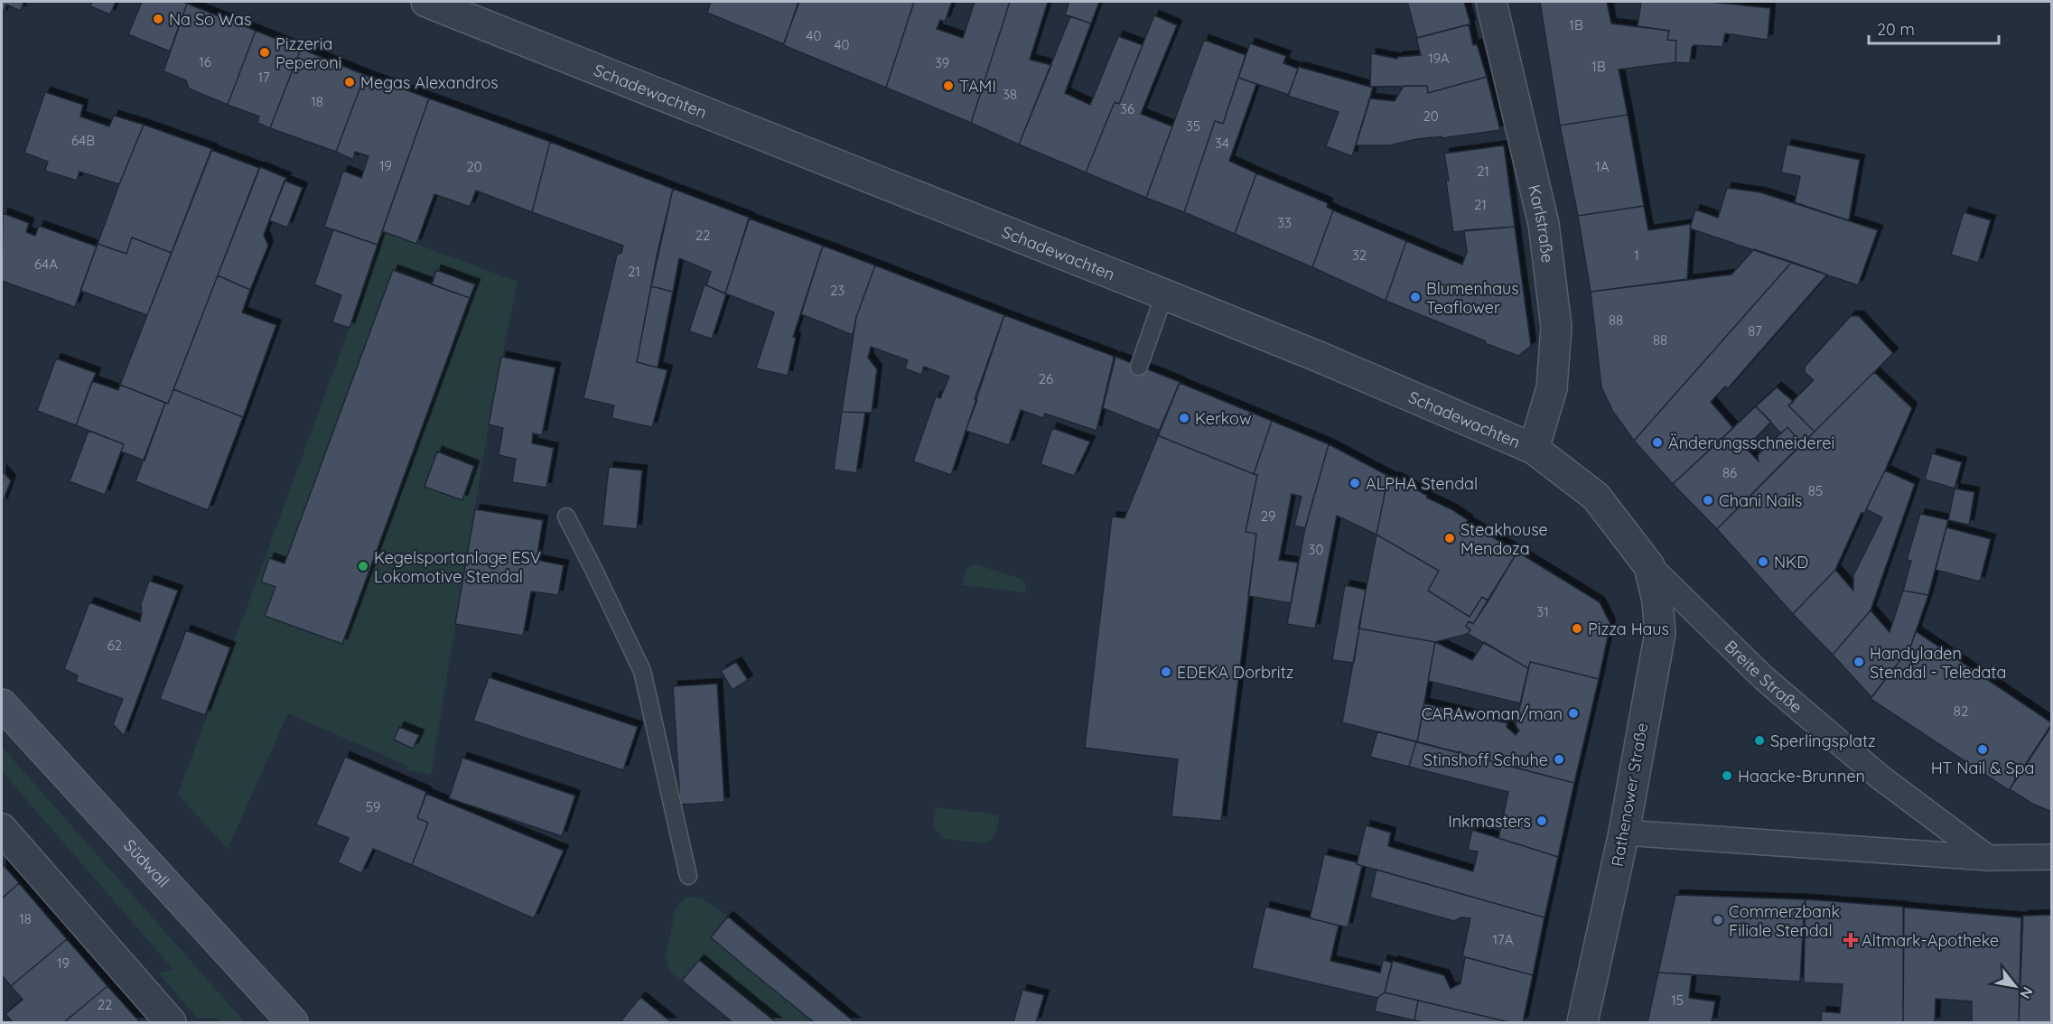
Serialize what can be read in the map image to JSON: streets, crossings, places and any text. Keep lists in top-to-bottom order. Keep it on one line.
{"streets":{"main road":["Südwall"],"street":["Schadewachten","Karlstraße","Breite Straße","Rathenower Straße"]},"crossings":[["Schadewachten","Karlstraße"],["Schadewachten","Breite Straße"],["Schadewachten","Rathenower Straße"],["Breite Straße","Rathenower Straße"]],"places":{"other":["Na So Was","Pizzeria Peperoni","Megas Alexandros","TAMI","Blumenhaus Teaflower","Kerkow","Änderungsschneiderei","ALPHA Stendal","Chani Nails","Steakhouse Mendoza","NKD","Kegelsportanlage ESV Lokomotive Stendal","Pizza Haus","Handyladen Stendal - Teledata","EDEKA Dorbritz","CARAwoman/man","Sperlingsplatz","HT Nail & Spa","Stinshoff Schuhe","Haacke-Brunnen","Inkmasters","Commerzbank Filiale Stendal"],"health":["Altmark-Apotheke"]},"house_numbers":["1B","40","40","19A","16","39","1B","17","38","18","36","20","35","64B","34","19","20","1A","21","21","33","22","32","1","64A","21","23","88","87","88","26","86","85","29","30","31","62","82","59","18","17A","19","15","22"],"scale_bar":"20 m","north":"bottom right"}
